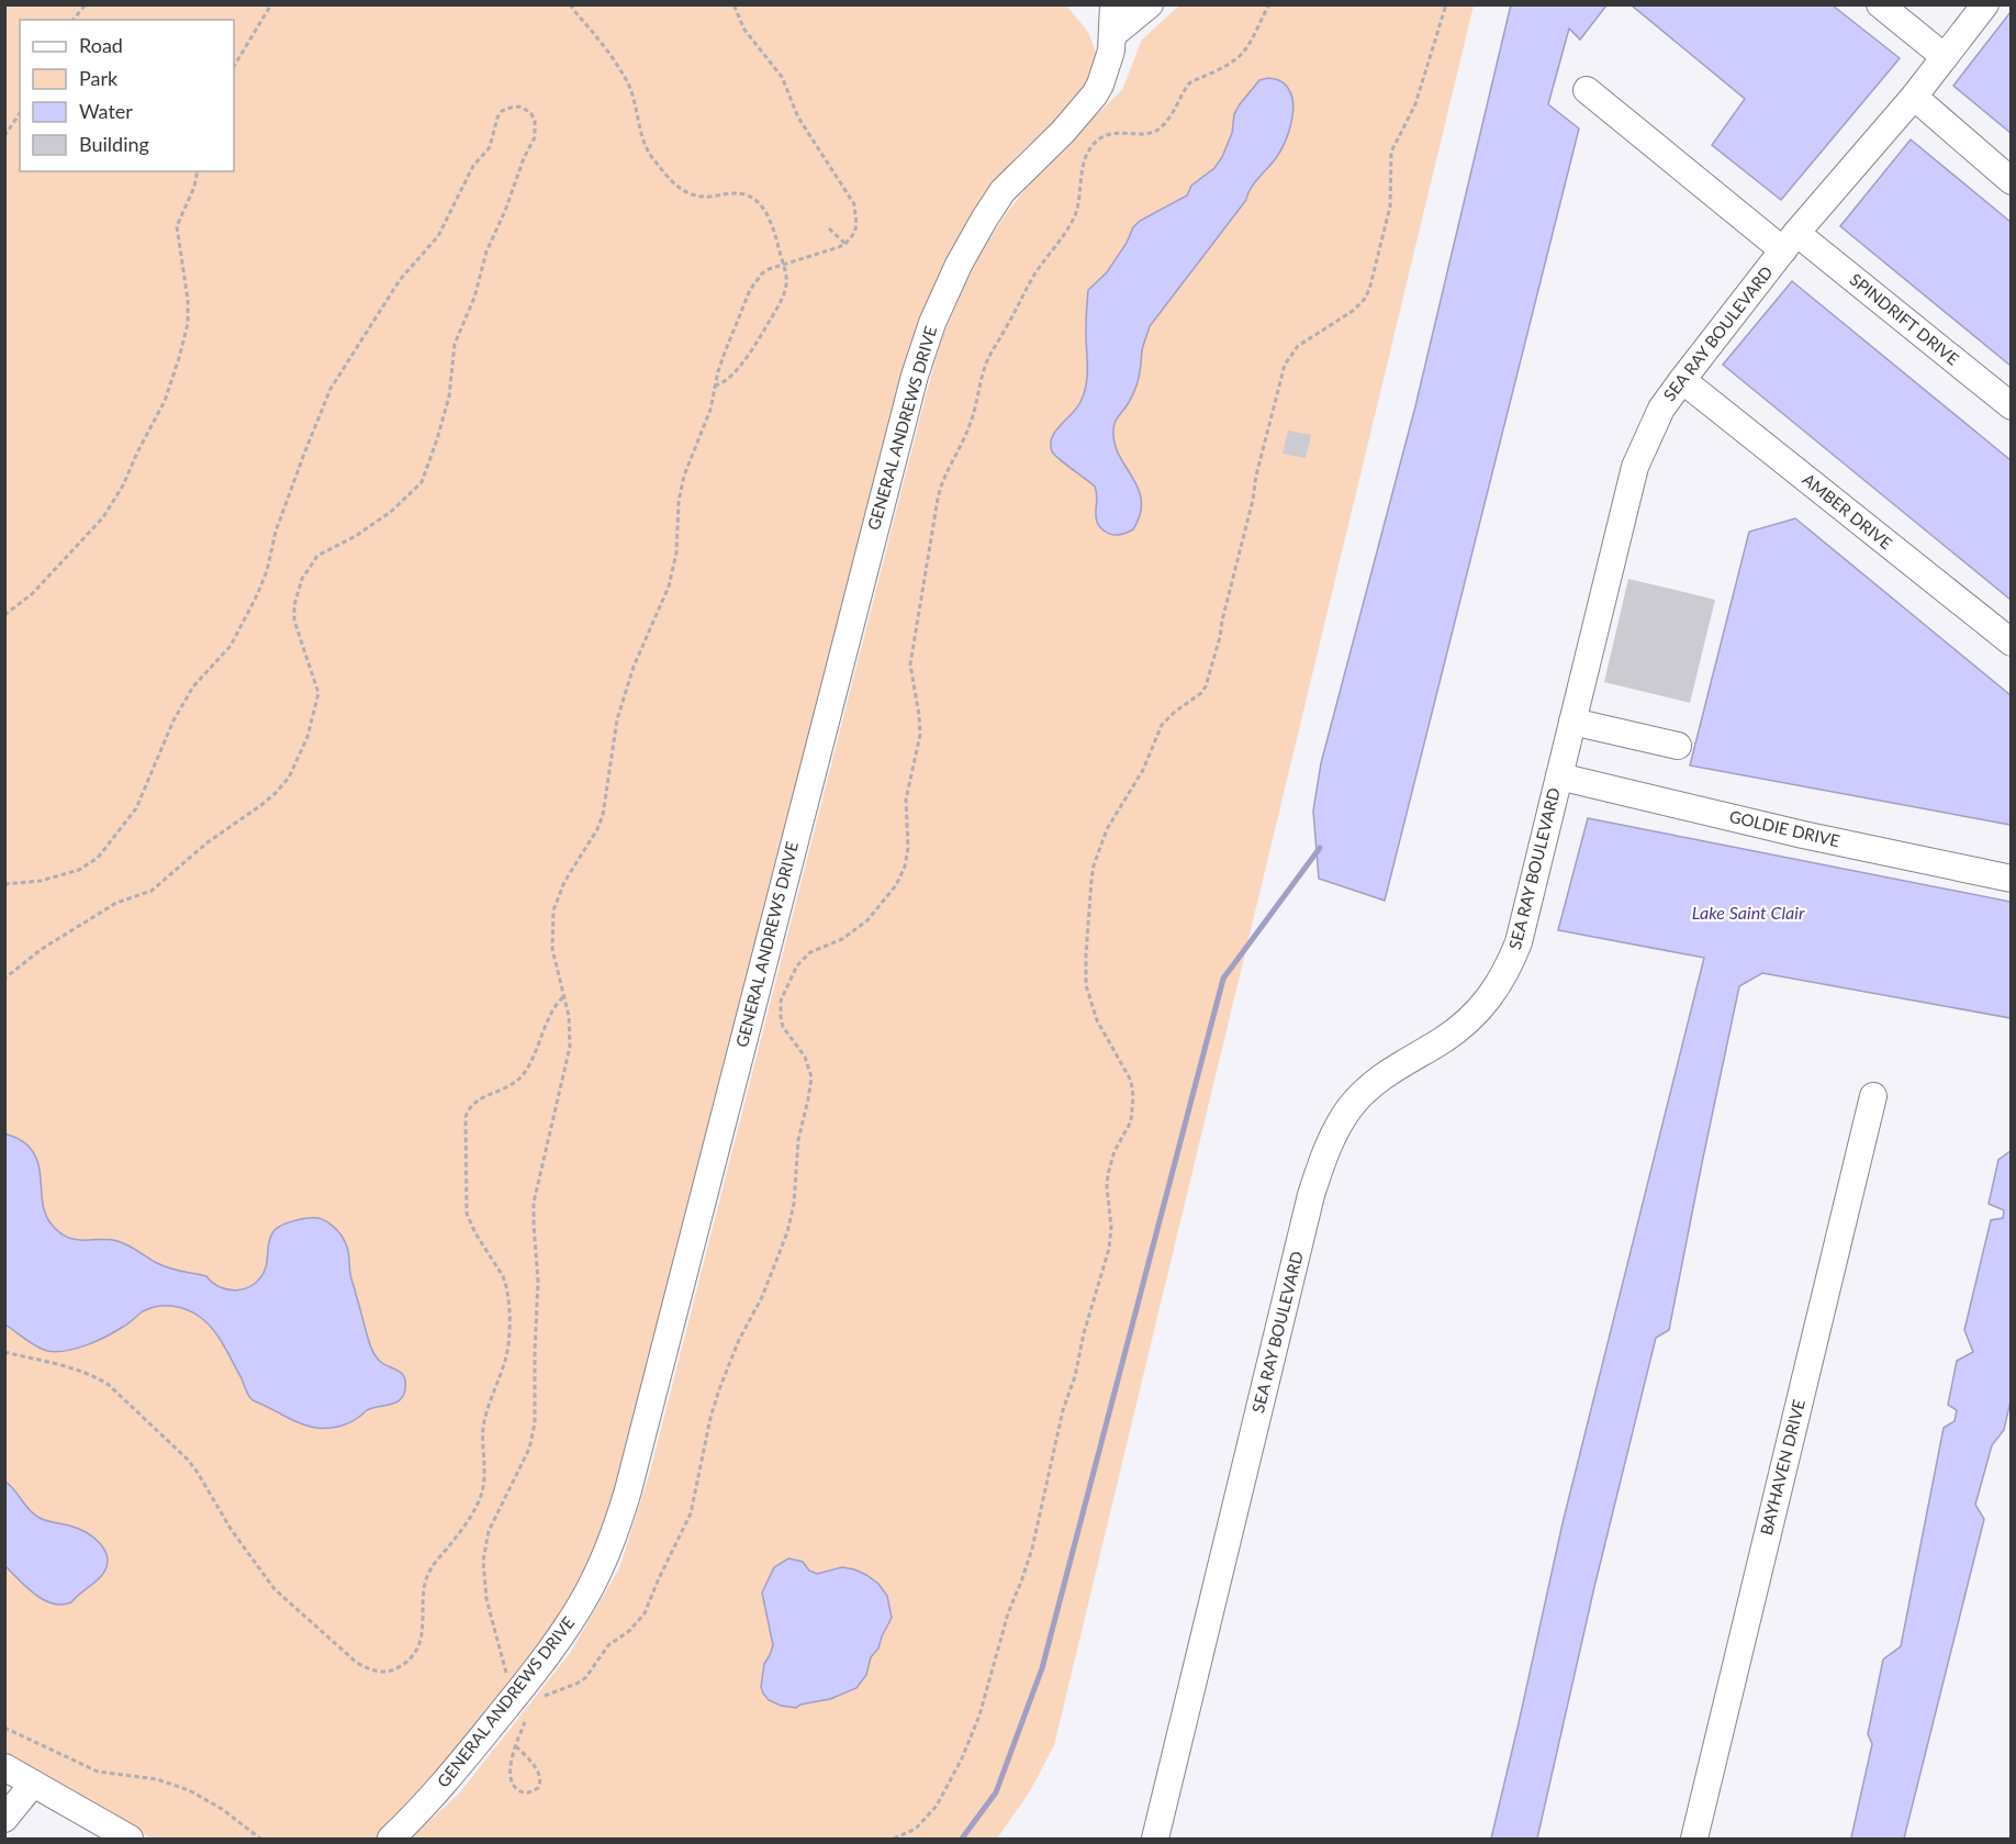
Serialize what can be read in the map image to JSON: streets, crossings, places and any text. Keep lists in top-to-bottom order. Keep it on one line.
{"streets":{"street":["SPINDRIFT DRIVE","SEA RAY BOULEVARD","GENERAL ANDREWS DRIVE","AMBER DRIVE","GOLDIE DRIVE","BAYHAVEN DRIVE"]},"crossings":[["SPINDRIFT DRIVE","SEA RAY BOULEVARD"],["SEA RAY BOULEVARD","AMBER DRIVE"],["SEA RAY BOULEVARD","GOLDIE DRIVE"]],"water":["Lake Saint Clair"],"legend":["Road","Park","Water","Building"]}
